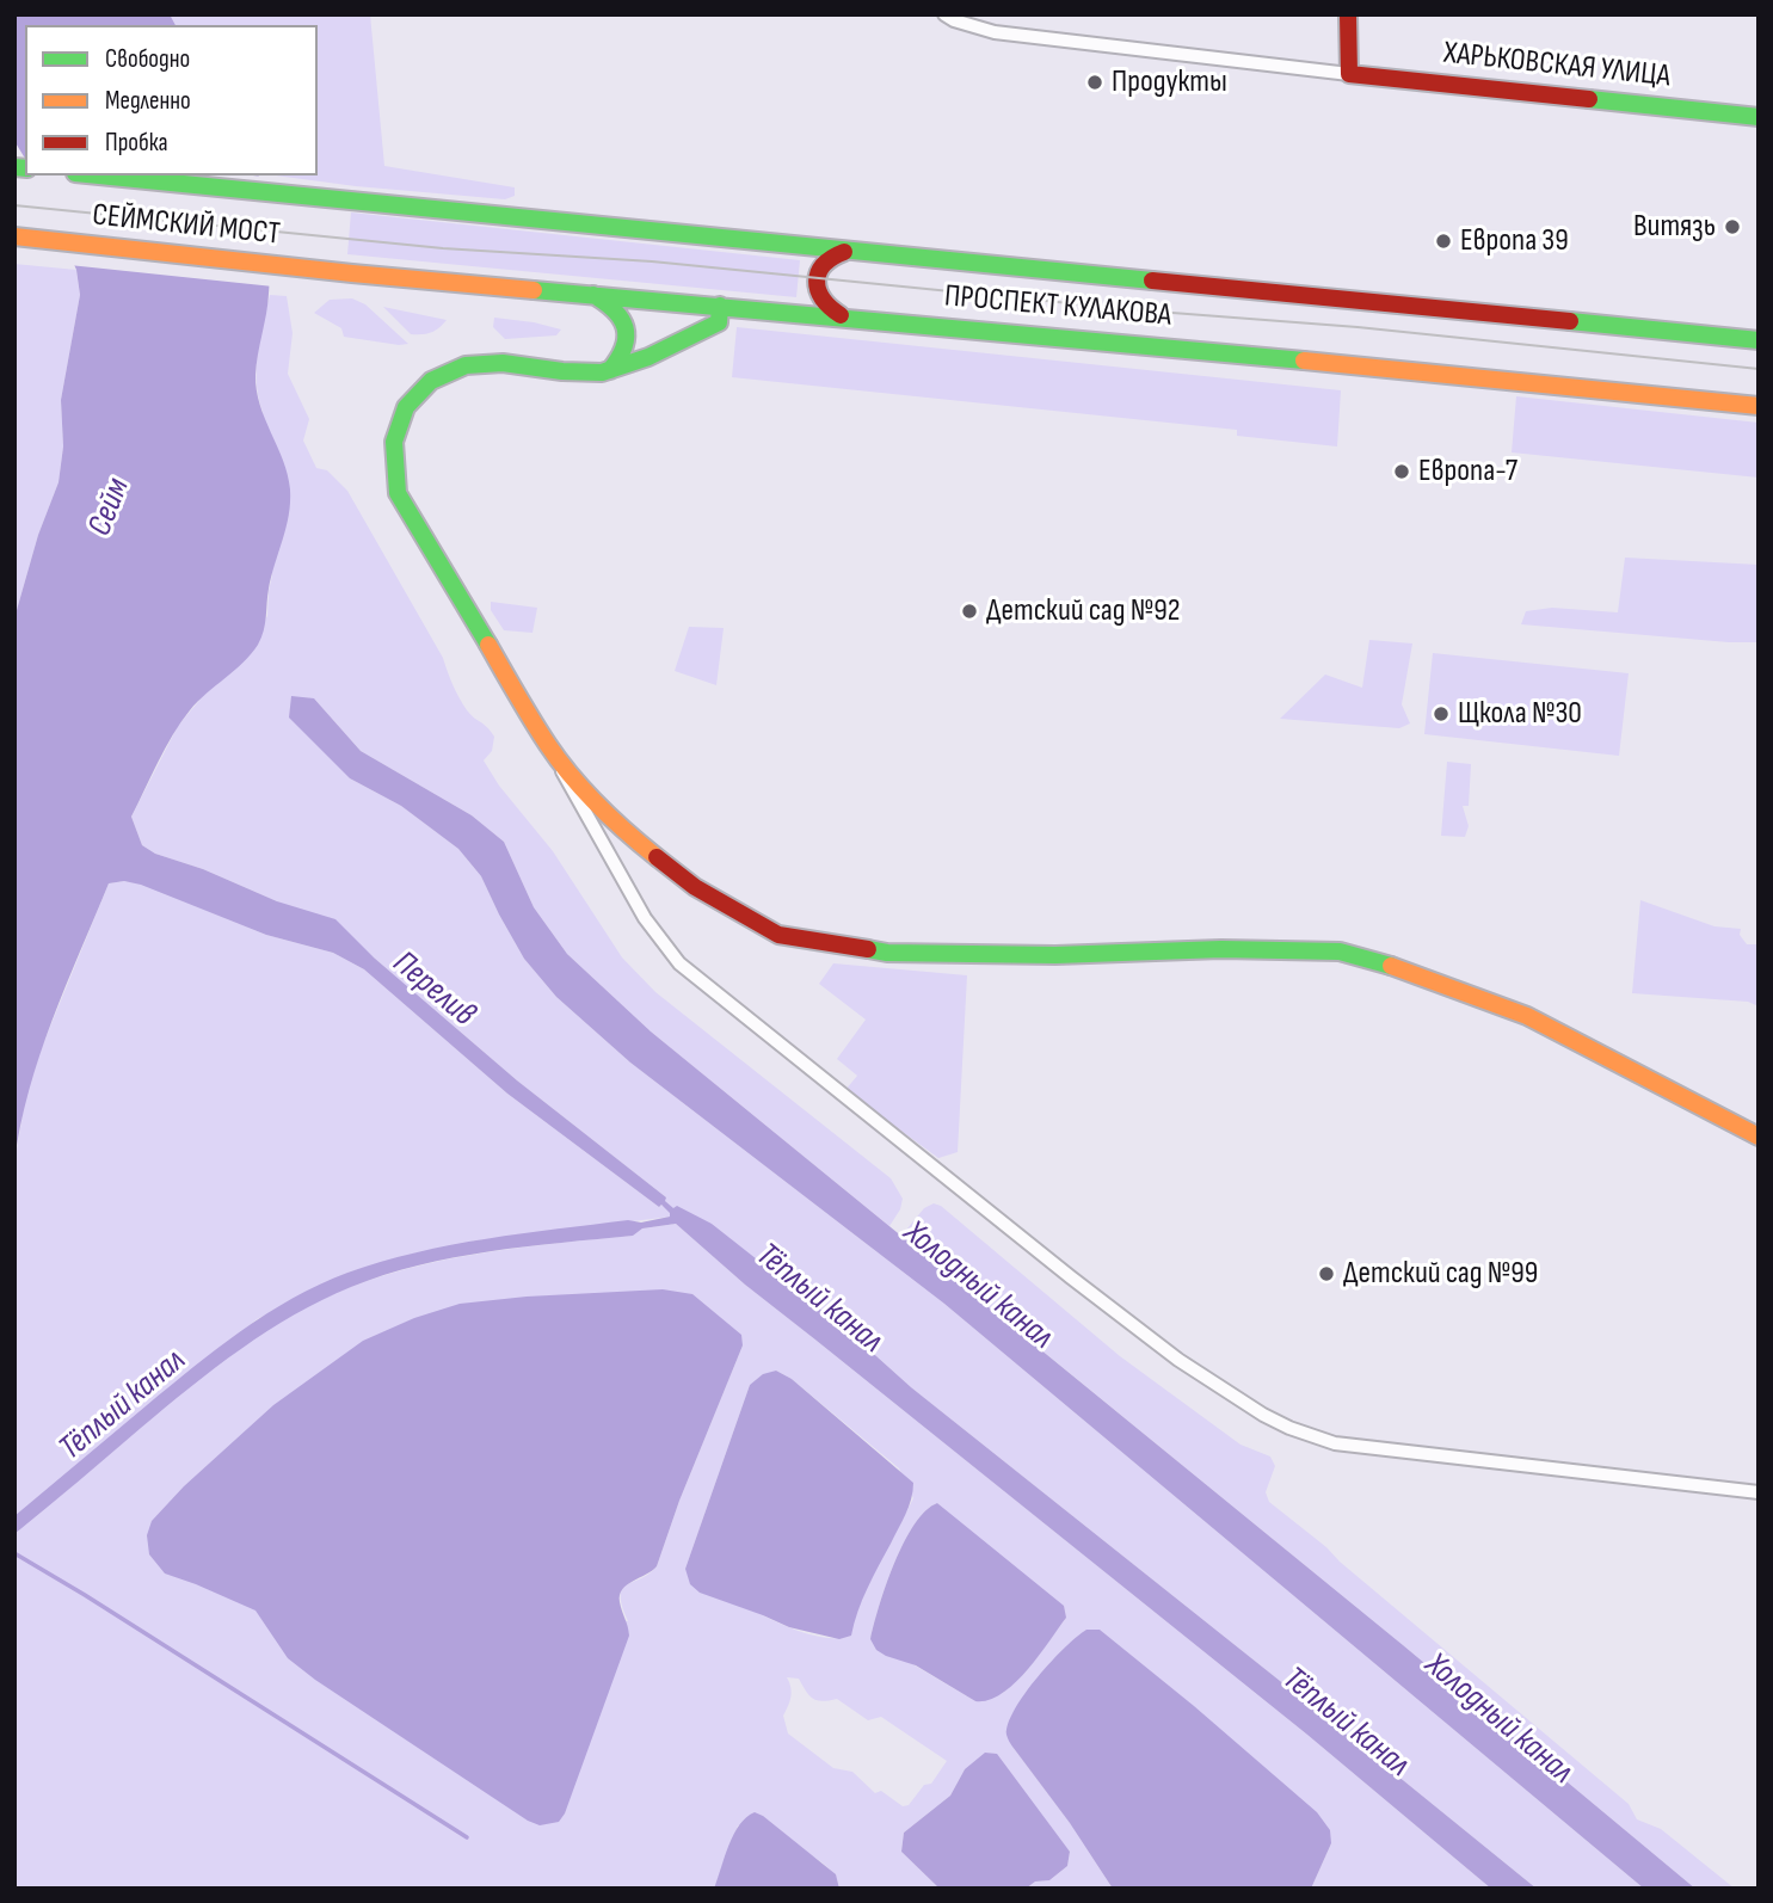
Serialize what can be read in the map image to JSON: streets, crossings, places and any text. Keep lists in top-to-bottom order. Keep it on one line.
{"streets":{"main road":["ХАРЬКОВСКАЯ УЛИЦА","СЕЙМСКИЙ МОСТ","ПРОСПЕКТ КУЛАКОВА"]},"crossings":[["СЕЙМСКИЙ МОСТ","ПРОСПЕКТ КУЛАКОВА"]],"water":["Сейм","Перелив","Холодный канал","Тёплый канал"],"places":["Продукты","Витязь","Европа 39","Европа-7","Детский сад №92","Щкола №30","Детский сад №99"],"legend":["Свободно","Медленно","Пробка"]}
